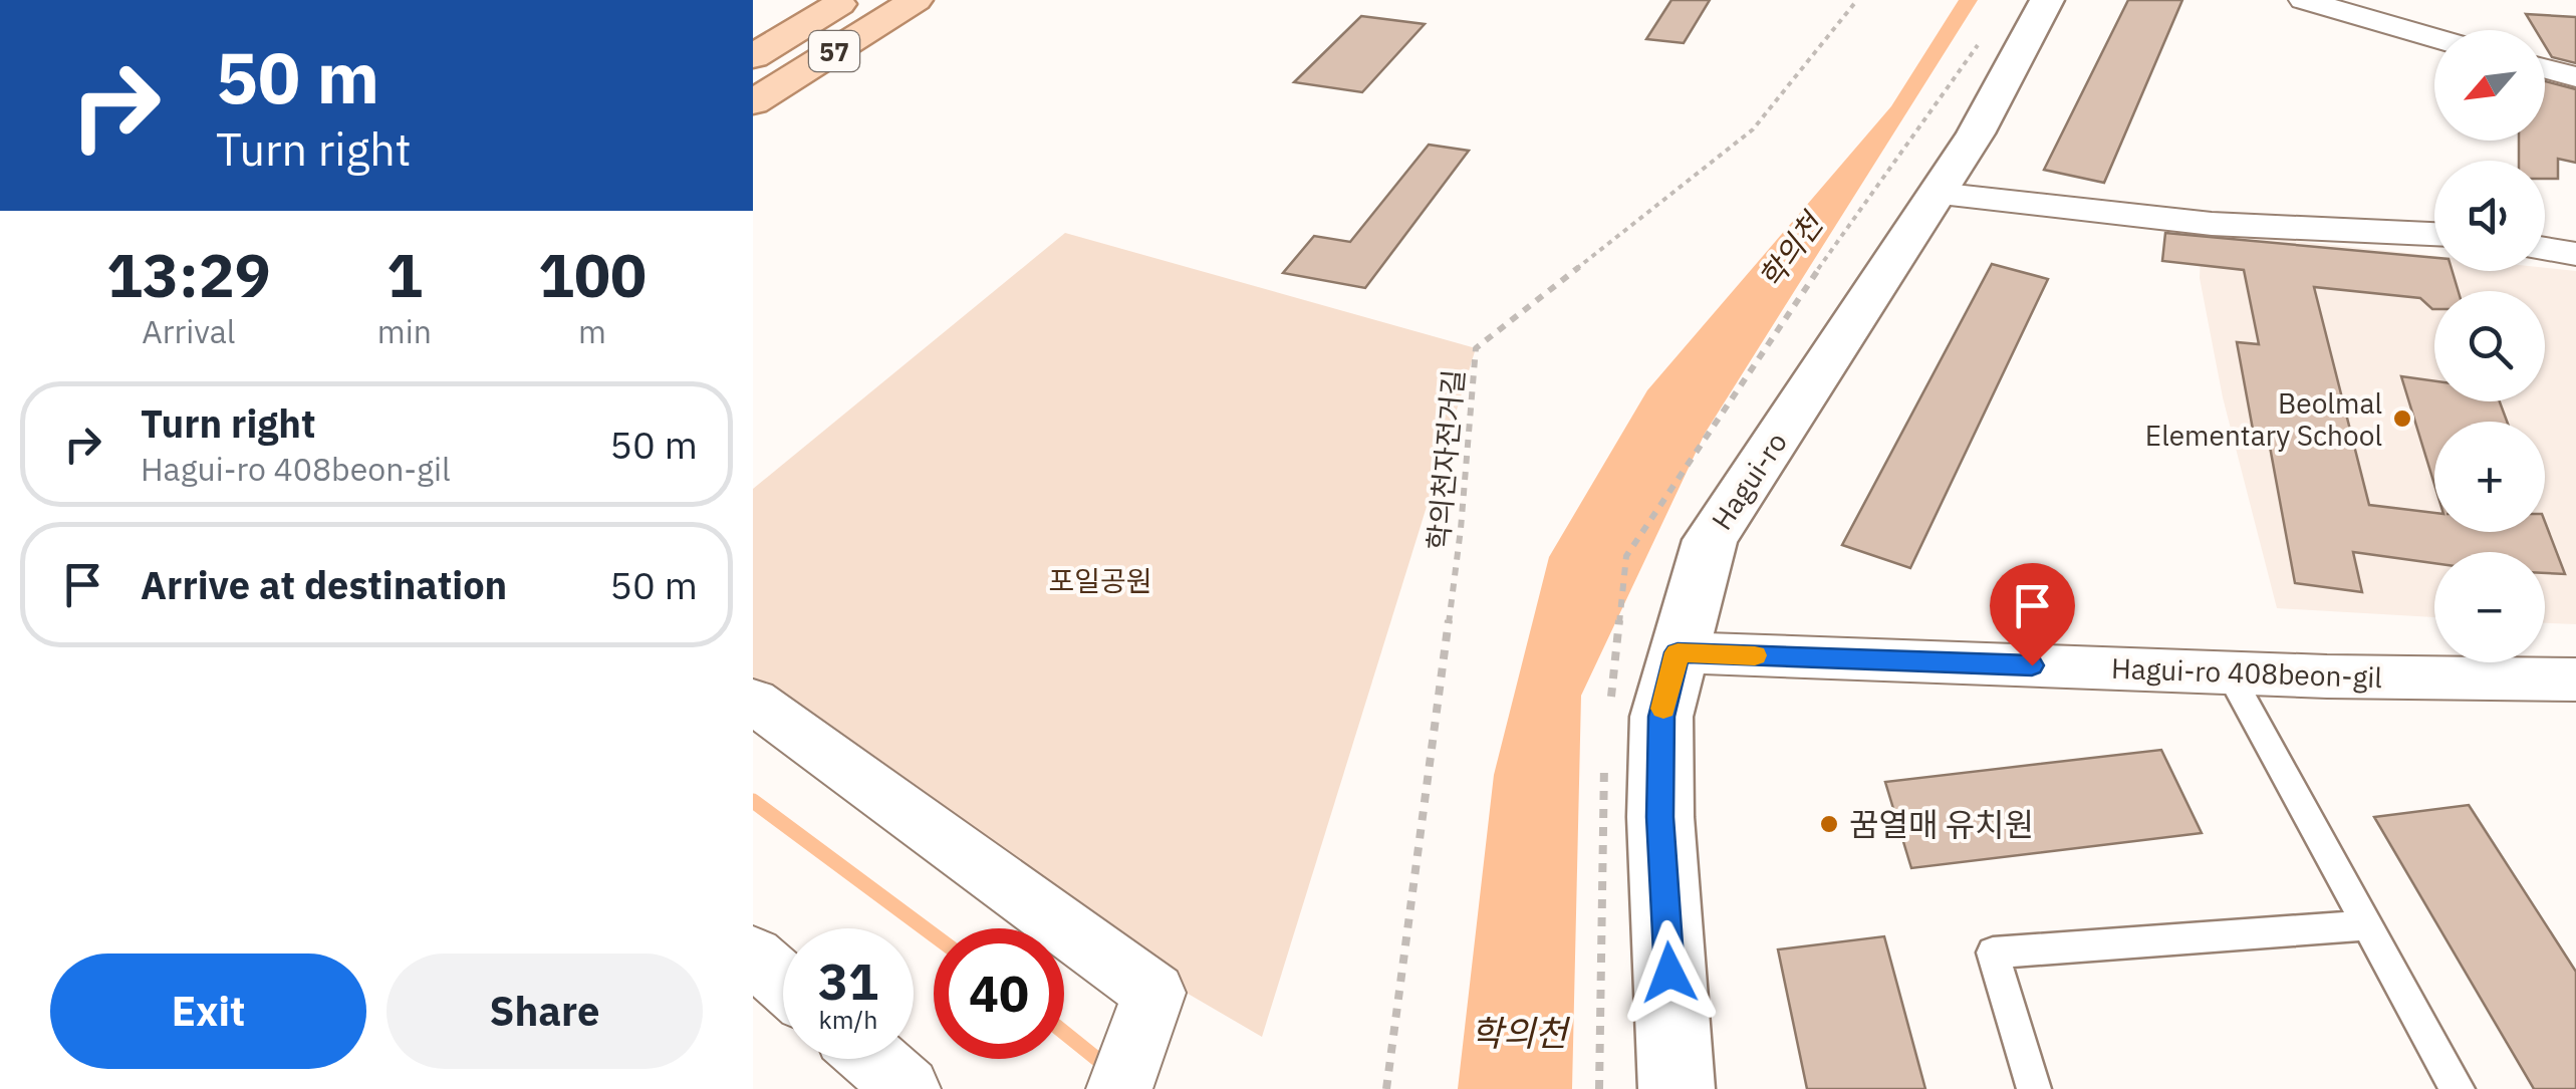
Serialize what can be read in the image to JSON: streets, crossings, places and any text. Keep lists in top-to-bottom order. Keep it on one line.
{"streets":{"main road":["57"],"street":["Hagui-ro","Hagui-ro 408beon-gil"],"path":["학의천자전거길"]},"crossings":[["Hagui-ro","Hagui-ro 408beon-gil"]],"water":["학의천"],"parks":["포일공원"],"places":["Beolmal Elementary School","꿈열매 유치원"],"north":"bottom left","page":{"turn":["50 m","Turn right"],"map_buttons":["+","−"],"eta":["13:29","Arrival","1","min","100","m"],"list":[{"name":"Turn right","note":"Hagui-ro 408beon-gil","value":"50 m"},{"name":"Arrive at destination","value":"50 m"}],"speed":"31 km/h","limit":"40","buttons":["Exit","Share"]}}
